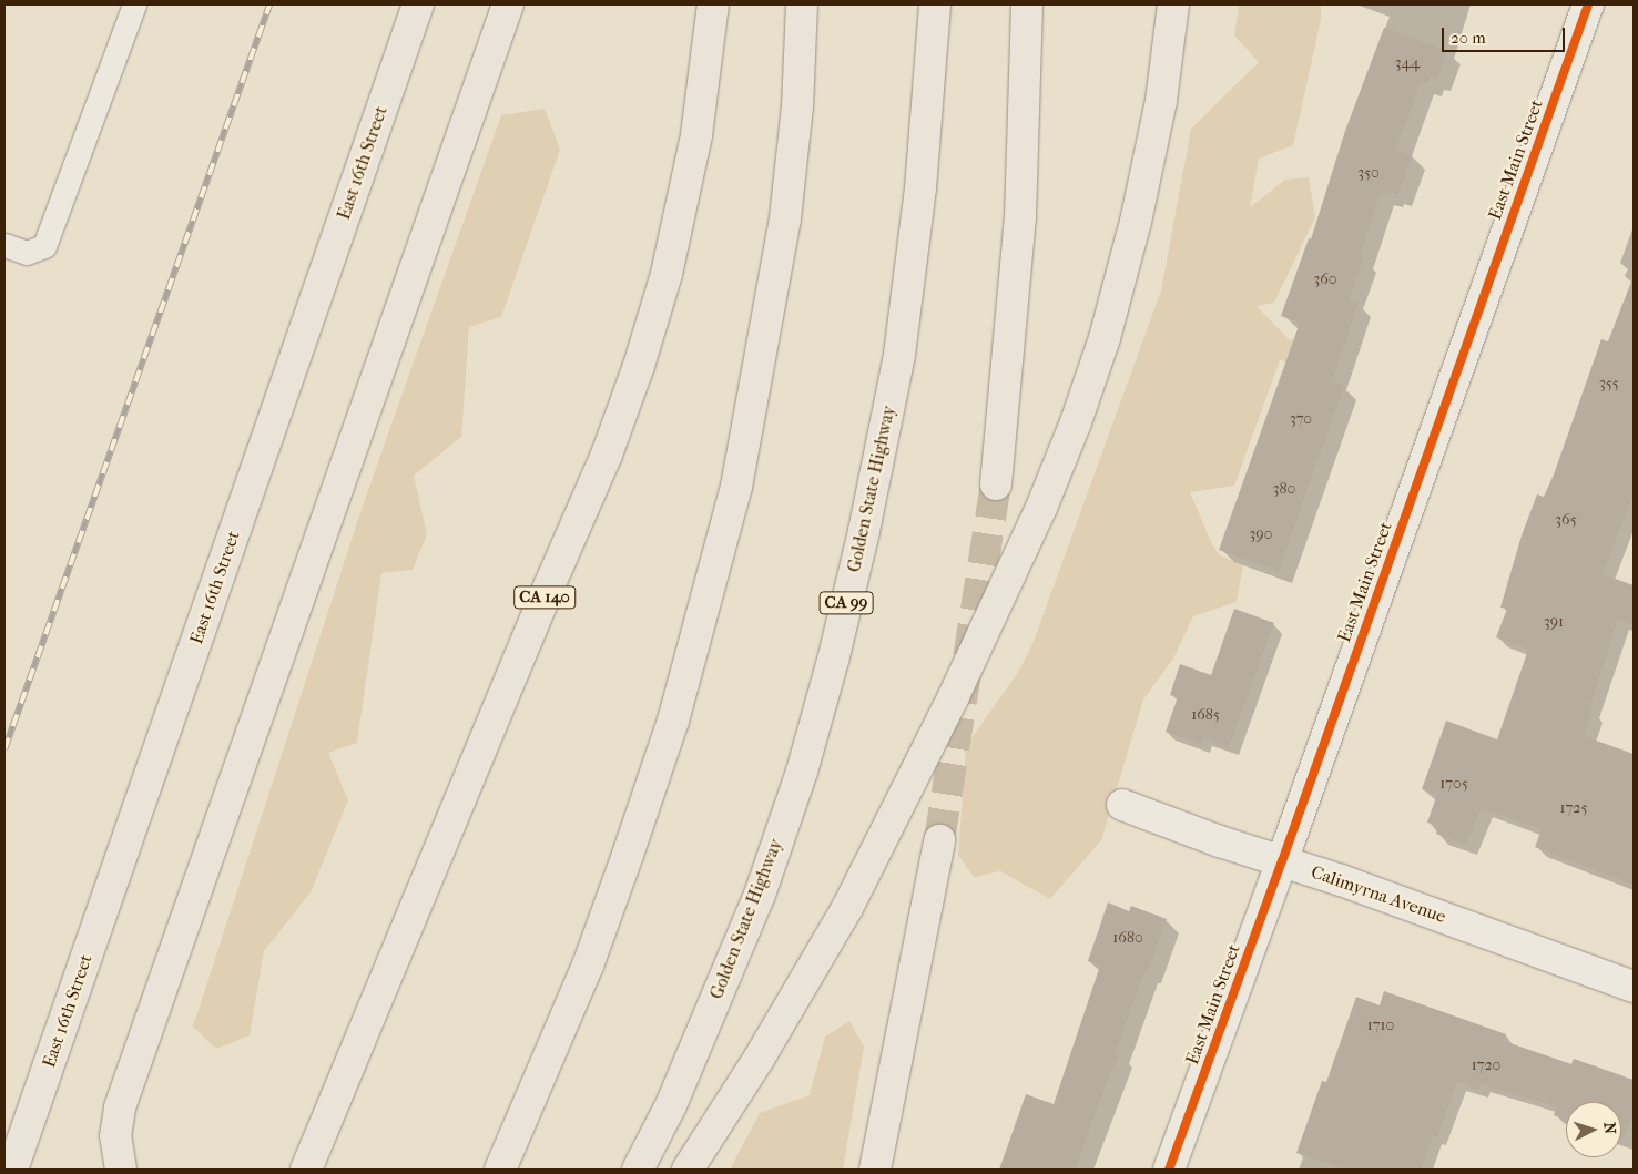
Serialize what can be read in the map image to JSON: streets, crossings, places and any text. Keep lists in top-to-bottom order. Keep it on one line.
{"streets":{"main road":["East 16th Street","Golden State Highway","CA 140","CA 99"],"street":["East Main Street","Calimyrna Avenue"]},"crossings":[["East Main Street","Calimyrna Avenue"]],"house_numbers":["344","350","360","355","370","380","365","390","391","1685","1705","1725","1680","1710","1720"],"scale_bar":"20 m","north":"right"}
